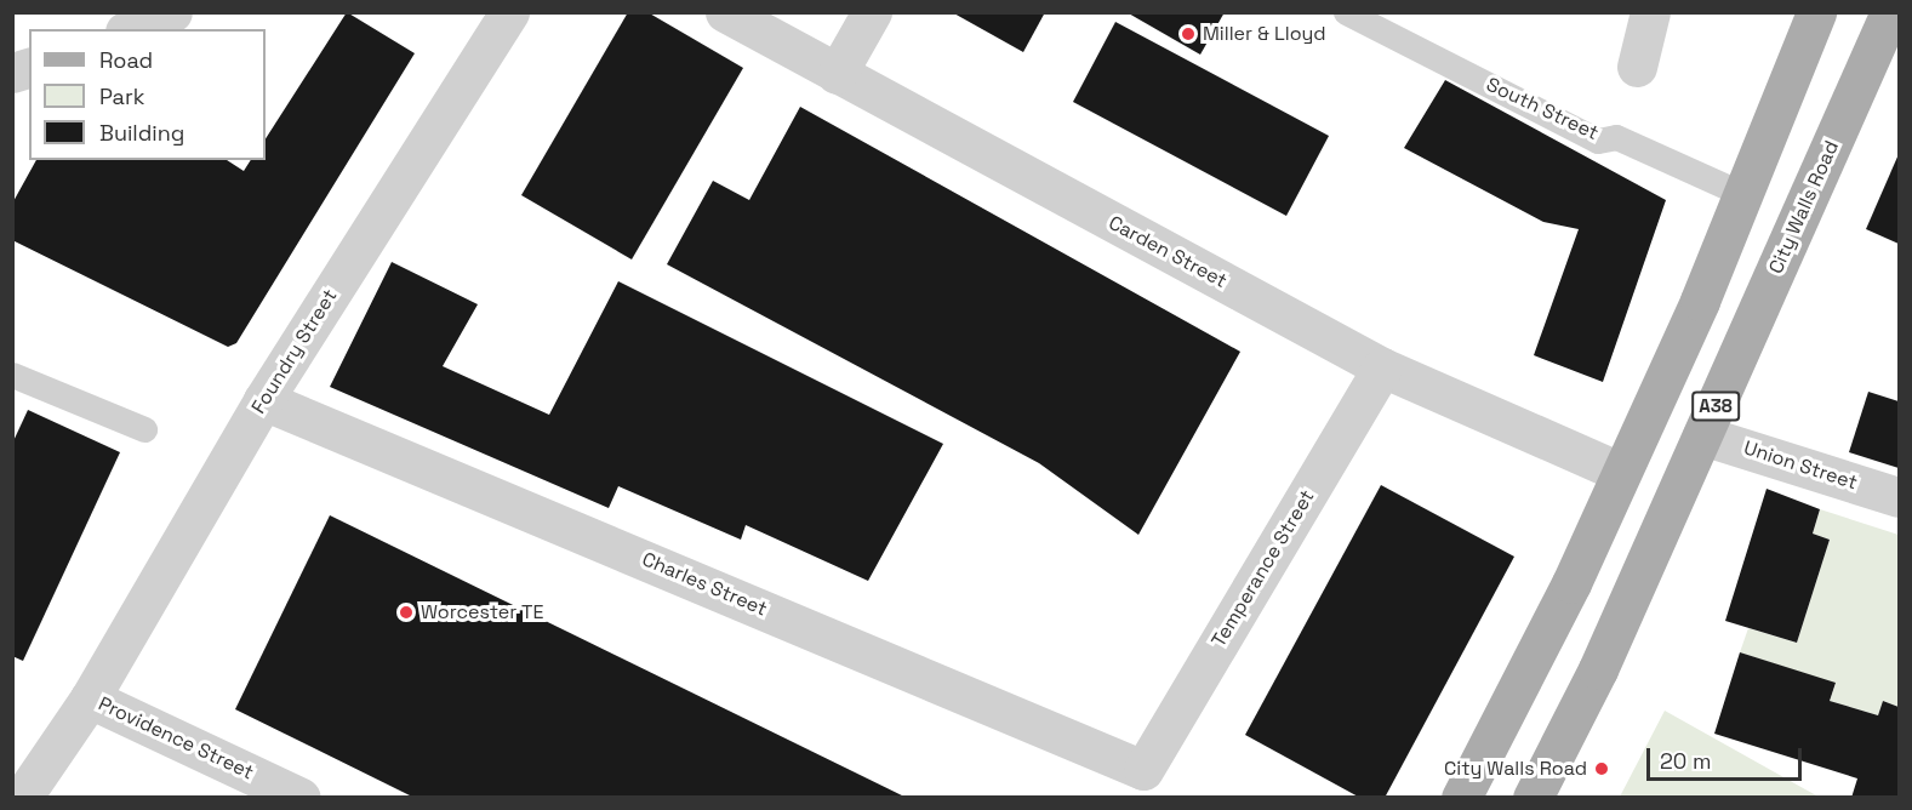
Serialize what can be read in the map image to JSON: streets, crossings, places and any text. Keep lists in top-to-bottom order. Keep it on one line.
{"streets":{"main road":["City Walls Road","A38"],"street":["Carden Street","Foundry Street","Union Street","Temperance Street","Charles Street","Providence Street"],"lane":["South Street"]},"crossings":[["South Street","A38"],["City Walls Road","Union Street"],["Carden Street","A38"],["Carden Street","Temperance Street"],["Foundry Street","Charles Street"],["Foundry Street","Providence Street"],["Temperance Street","Charles Street"]],"places":["Miller & Lloyd","Worcester TE","City Walls Road"],"legend":["Road","Park","Building"],"scale_bar":"20 m"}
